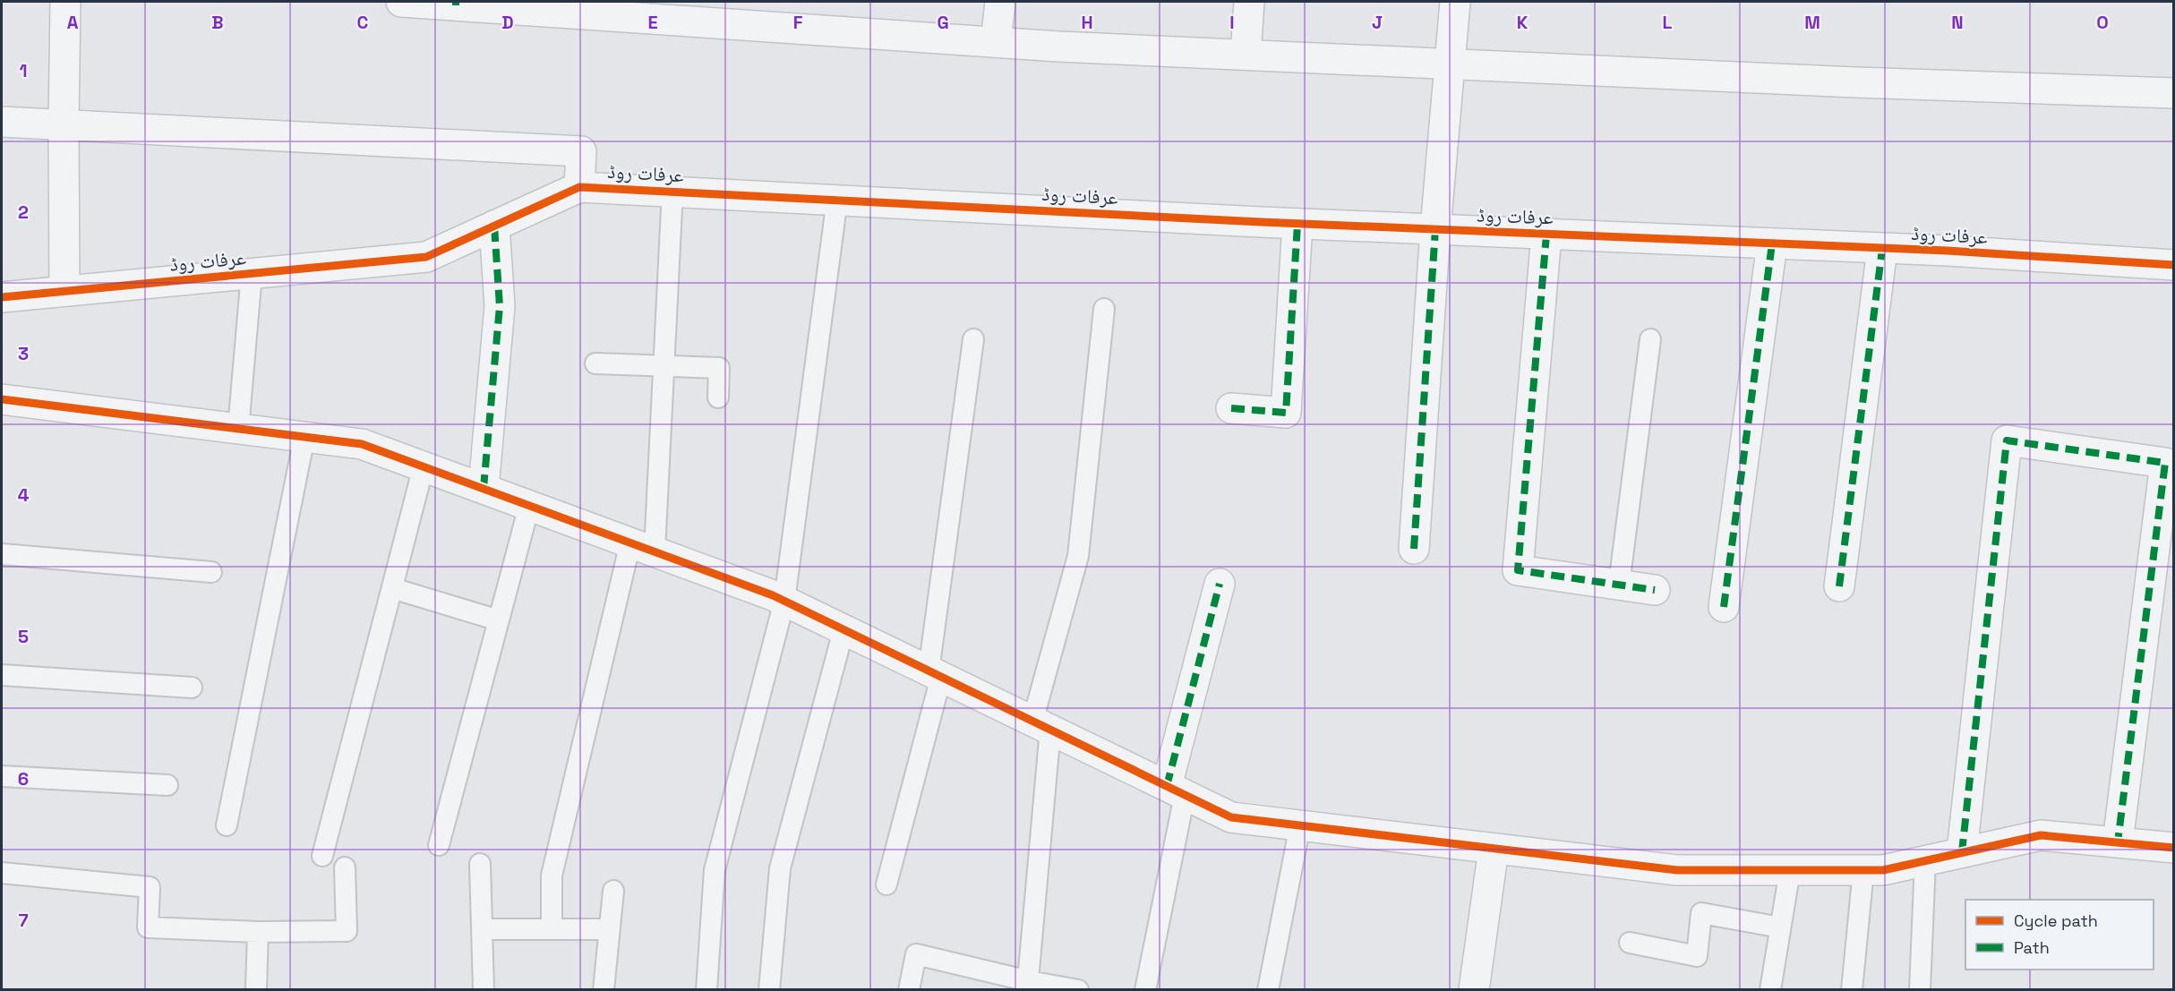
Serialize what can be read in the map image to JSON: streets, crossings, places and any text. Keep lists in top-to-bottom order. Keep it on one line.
{"streets":{"street":["عرفات روڈ"]},"legend":["Cycle path","Path"],"grid":{"columns":["A","B","C","D","E","F","G","H","I","J","K","L","M","N","O"],"rows":["1","2","3","4","5","6","7"]}}
